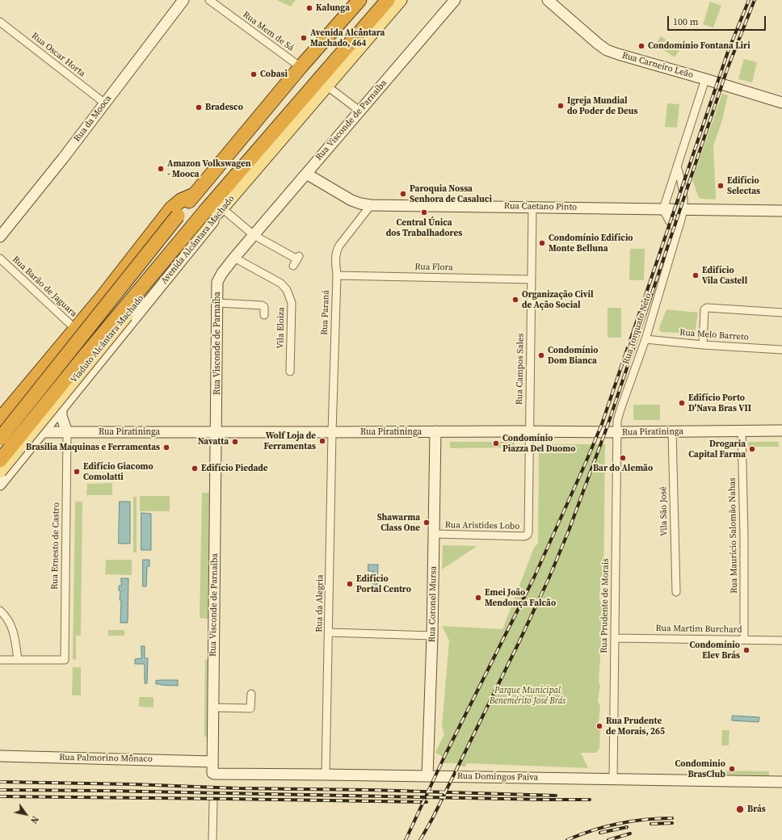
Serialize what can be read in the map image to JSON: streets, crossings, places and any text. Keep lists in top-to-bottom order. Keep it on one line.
{"streets":{"highway":["Avenida Alcântara Machado","Viaduto Alcântara Machado"],"street":["Rua Mem de Sá","Rua Oscar Horta","Rua Carneiro Leão","Rua da Mooca","Rua Visconde de Parnaíba","Rua Caetano Pinto","Rua Flora","Rua Barão de Jaguara","Rua Paraná","Vila Eloiza","Rua Torquato Neto","Rua Melo Barreto","Rua Campos Sales","Rua Piratininga","Vila São José","Rua Aristides Lobo","Rua Maurício Salomão Nahas","Rua Ernesto de Castro","Rua da Alegria","Rua Coronel Mursa","Rua Prudente de Morais","Rua Martim Burchard","Rua Palmorino Mônaco","Rua Domingos Paiva"]},"crossings":[["Rua Oscar Horta","Rua da Mooca"],["Rua Visconde de Parnaíba","Rua Caetano Pinto"],["Rua Visconde de Parnaíba","Vila Eloiza"],["Rua Visconde de Parnaíba","Rua Piratininga"],["Rua Visconde de Parnaíba","Rua Palmorino Mônaco"],["Rua Visconde de Parnaíba","Rua Domingos Paiva"],["Rua Caetano Pinto","Rua Paraná"],["Rua Caetano Pinto","Rua Torquato Neto"],["Rua Caetano Pinto","Rua Campos Sales"],["Avenida Alcântara Machado","Viaduto Alcântara Machado"],["Avenida Alcântara Machado","Rua Piratininga"],["Rua Flora","Rua Paraná"],["Rua Flora","Rua Campos Sales"],["Rua Paraná","Rua Piratininga"],["Rua Paraná","Rua da Alegria"],["Rua Torquato Neto","Rua Melo Barreto"],["Rua Torquato Neto","Rua Piratininga"],["Rua Torquato Neto","Rua Prudente de Morais"],["Rua Campos Sales","Rua Piratininga"],["Rua Campos Sales","Rua Aristides Lobo"],["Rua Piratininga","Vila São José"],["Rua Piratininga","Rua Maurício Salomão Nahas"],["Rua Piratininga","Rua Ernesto de Castro"],["Rua Piratininga","Rua da Alegria"],["Rua Piratininga","Rua Coronel Mursa"],["Rua Piratininga","Rua Prudente de Morais"],["Rua Aristides Lobo","Rua Coronel Mursa"],["Rua Maurício Salomão Nahas","Rua Martim Burchard"],["Rua da Alegria","Rua Domingos Paiva"],["Rua Coronel Mursa","Rua Domingos Paiva"],["Rua Prudente de Morais","Rua Martim Burchard"],["Rua Prudente de Morais","Rua Domingos Paiva"]],"parks":["Parque Municipal Benemérito José Brás"],"places":["Kalunga","Avenida Alcântara Machado, 464","Condomínio Fontana Liri","Cobasi","Igreja Mundial do Poder de Deus","Bradesco","Amazon Volkswagen - Mooca","Edifício Selectas","Paroquia Nossa Senhora de Casaluci","Central Única dos Trabalhadores","Condomínio Edifício Monte Belluna","Edifício Vila Castell","Organização Civil de Ação Social","Condomínio Dom Bianca","Edifício Porto D'Nava Bras VII","Wolf Loja de Ferramentas","Navatta","Condomínio Piazza Del Duomo","Brasilia Maquinas e Ferramentas","Drogaria Capital Farma","Bar do Alemão","Edifício Piedade","Edifício Giacomo Comolatti","Shawarma Class One","Edifício Portal Centro","Emei João Mendonça Falcão","Condomínio Elev Brás","Rua Prudente de Morais, 265","Condominio BrasClub","Brás"],"scale_bar":"100 m","north":"bottom right"}
